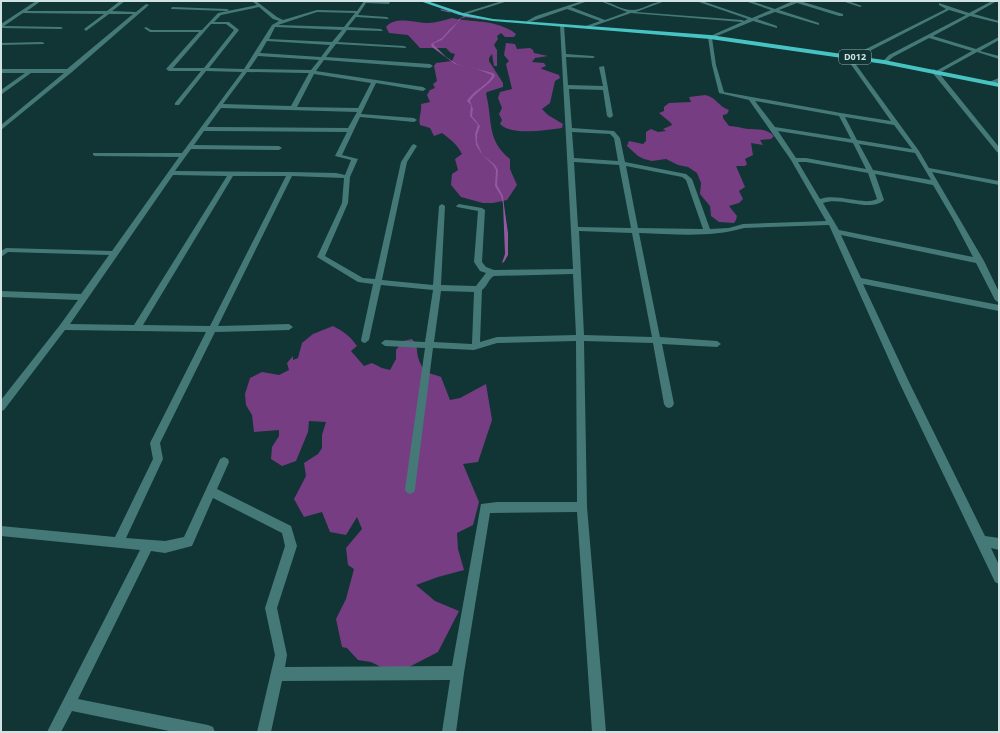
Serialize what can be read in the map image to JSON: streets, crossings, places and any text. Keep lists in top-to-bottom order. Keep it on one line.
{"streets":{"main road":["D012"]}}
